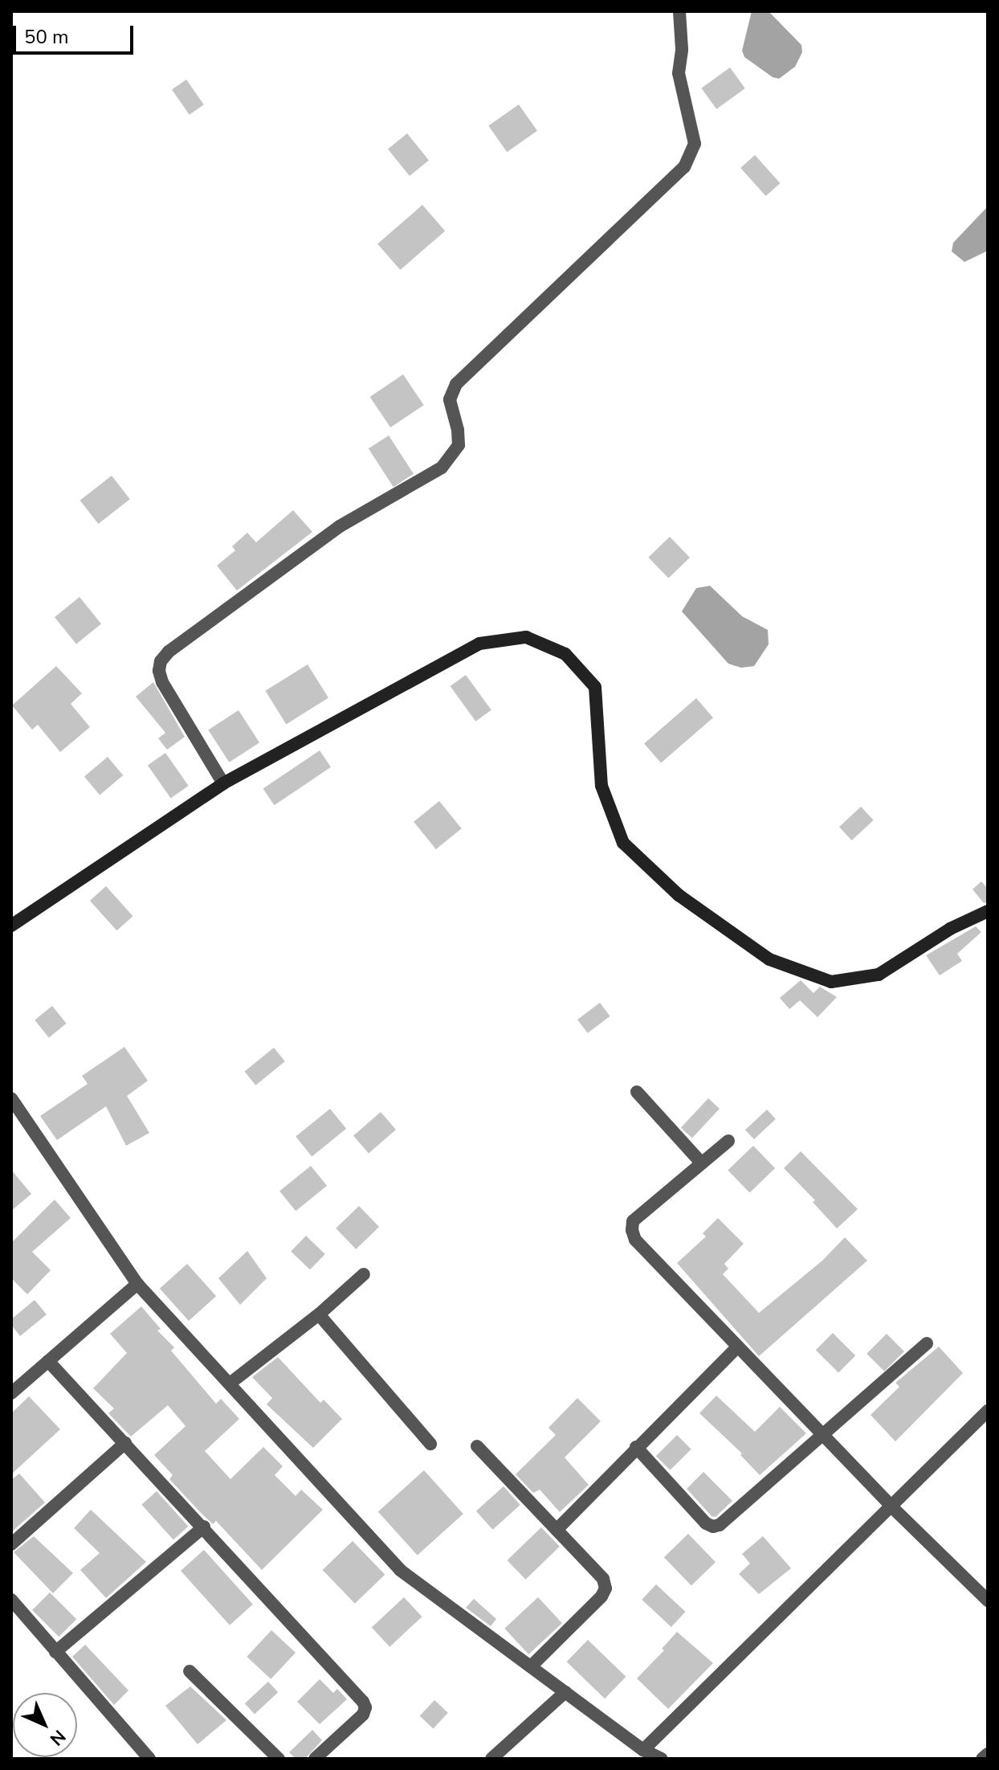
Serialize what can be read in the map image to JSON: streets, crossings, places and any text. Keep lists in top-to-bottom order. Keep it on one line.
{"scale_bar":"50 m","north":"bottom right"}
